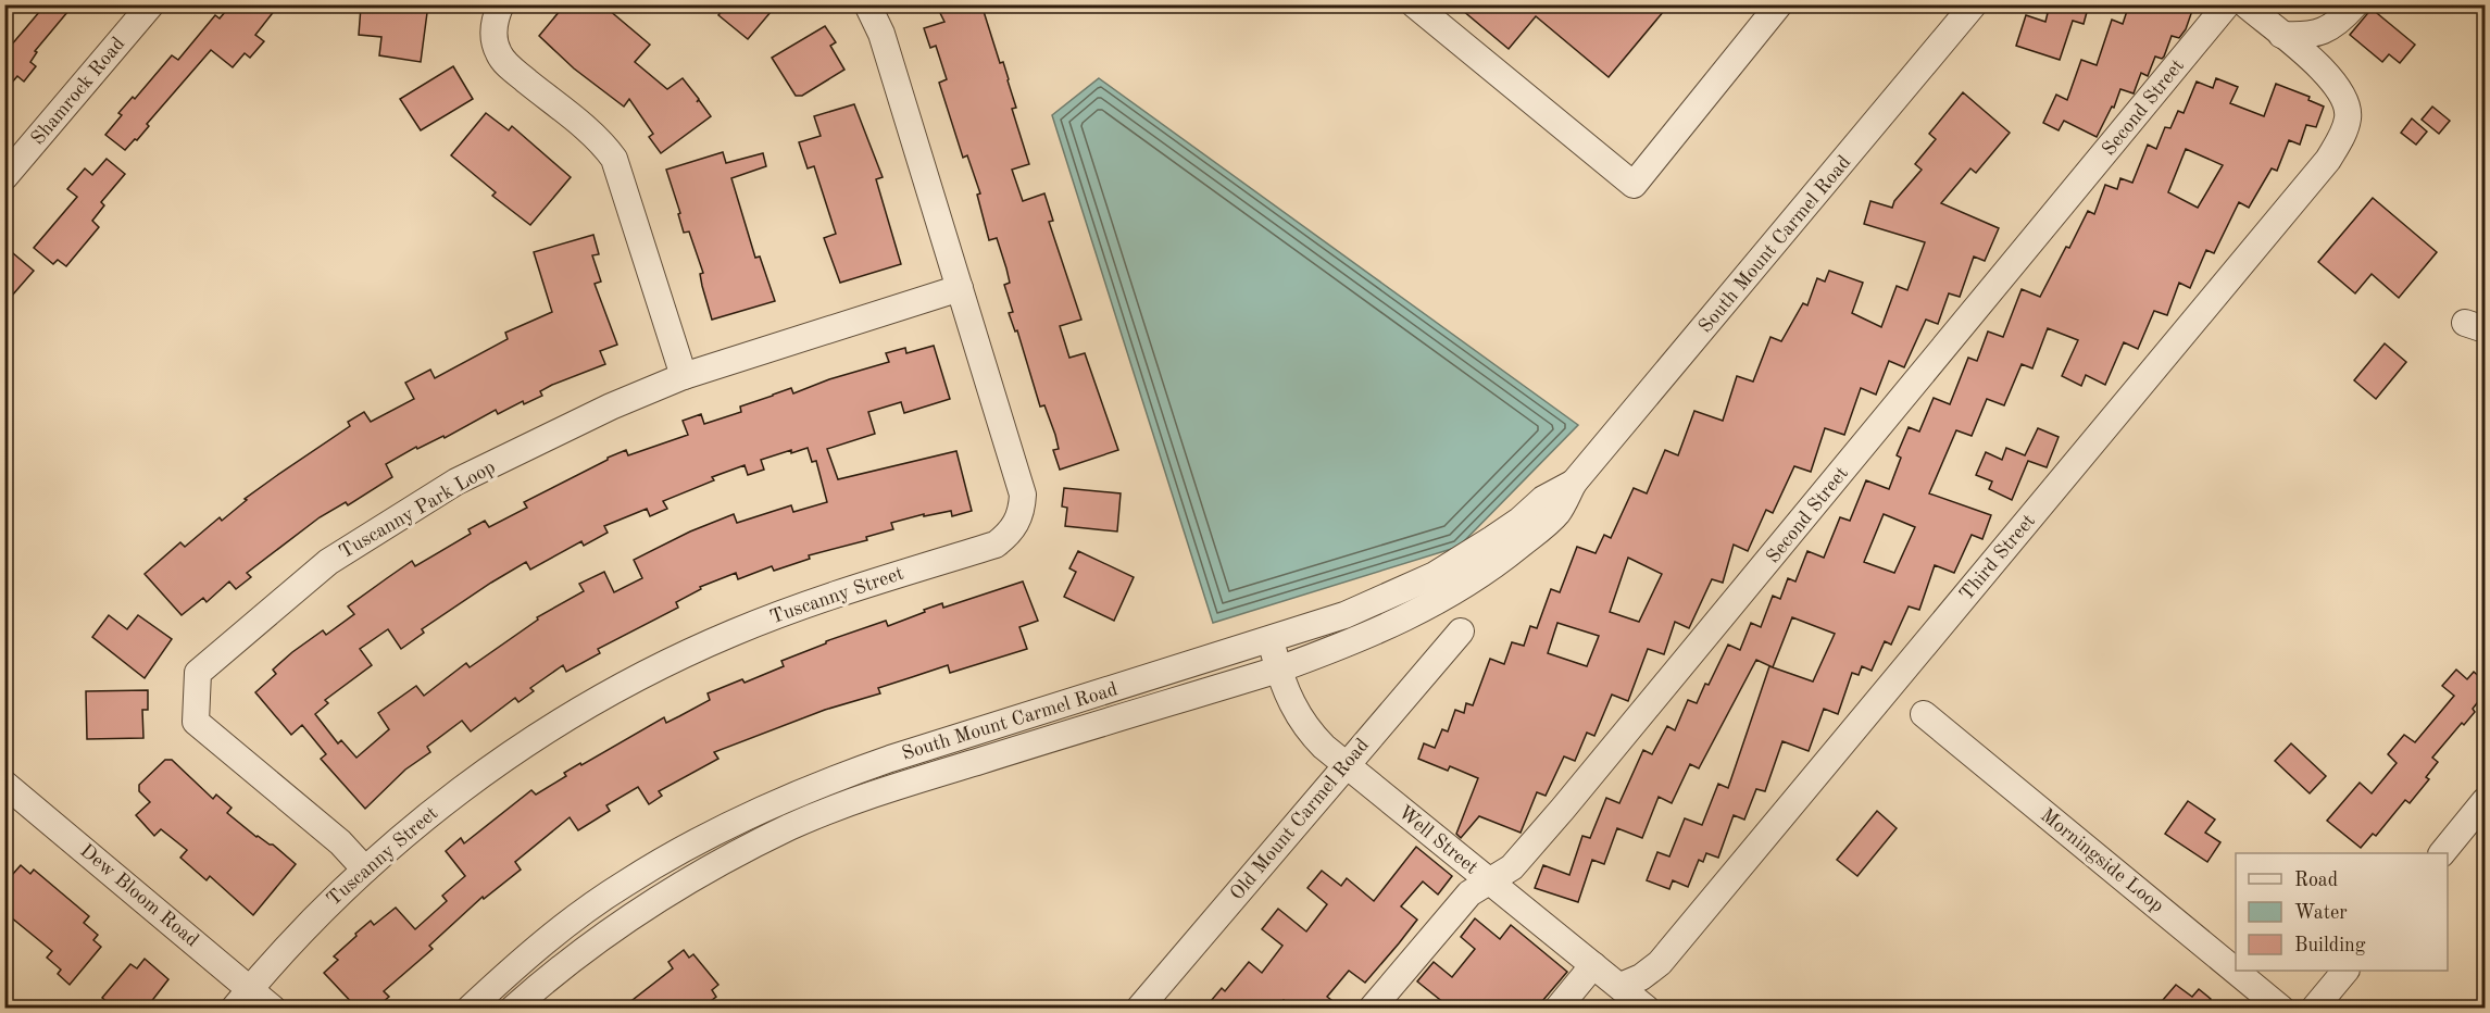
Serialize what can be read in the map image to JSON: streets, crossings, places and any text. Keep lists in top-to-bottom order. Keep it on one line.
{"streets":{"street":["Shamrock Road","Second Street","South Mount Carmel Road","Tuscanny Park Loop","Third Street","Tuscanny Street","Old Mount Carmel Road","Well Street","Morningside Loop","Dew Bloom Road"]},"crossings":[["Second Street","Well Street"],["South Mount Carmel Road","Well Street"],["Tuscanny Park Loop","Tuscanny Street"],["Third Street","Well Street"],["Tuscanny Street","Dew Bloom Road"],["Old Mount Carmel Road","Well Street"]],"legend":["Road","Water","Building"]}
